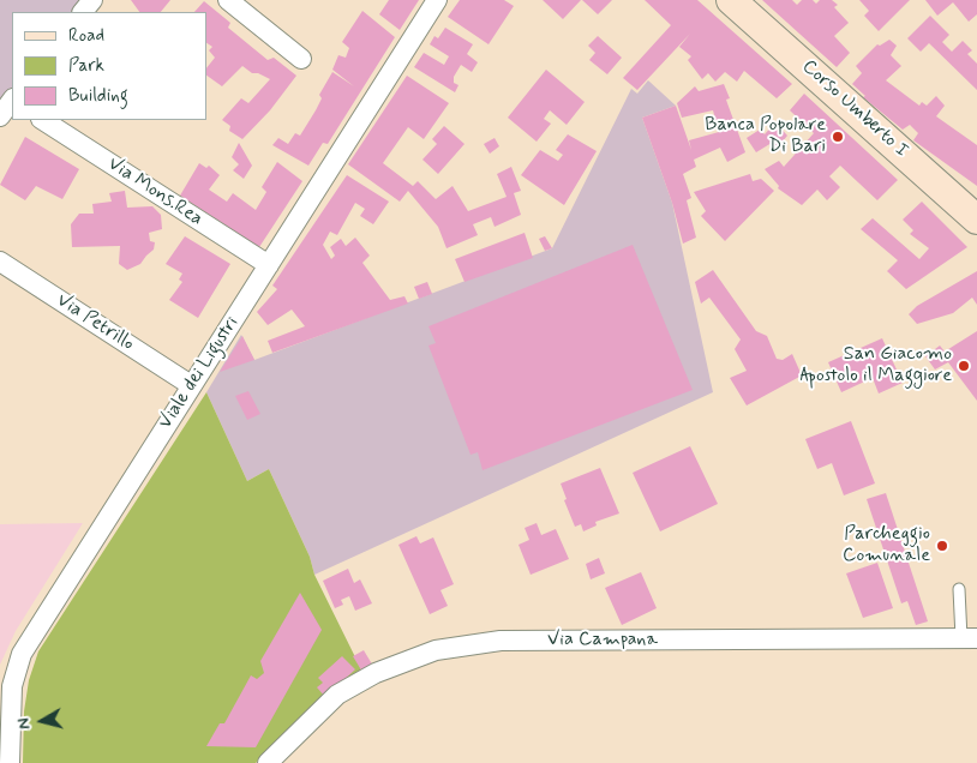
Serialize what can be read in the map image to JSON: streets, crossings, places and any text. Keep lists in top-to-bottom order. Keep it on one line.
{"streets":{"main road":["Corso Umberto I"],"street":["Via Mons.Rea","Via Petrillo","Viale dei Ligustri","Via Campana"]},"crossings":[["Via Mons.Rea","Viale dei Ligustri"],["Via Petrillo","Viale dei Ligustri"]],"places":["Banca Popolare Di Bari","San Giacomo Apostolo il Maggiore","Parcheggio Comunale"],"legend":["Road","Park","Building"],"north":"left"}
